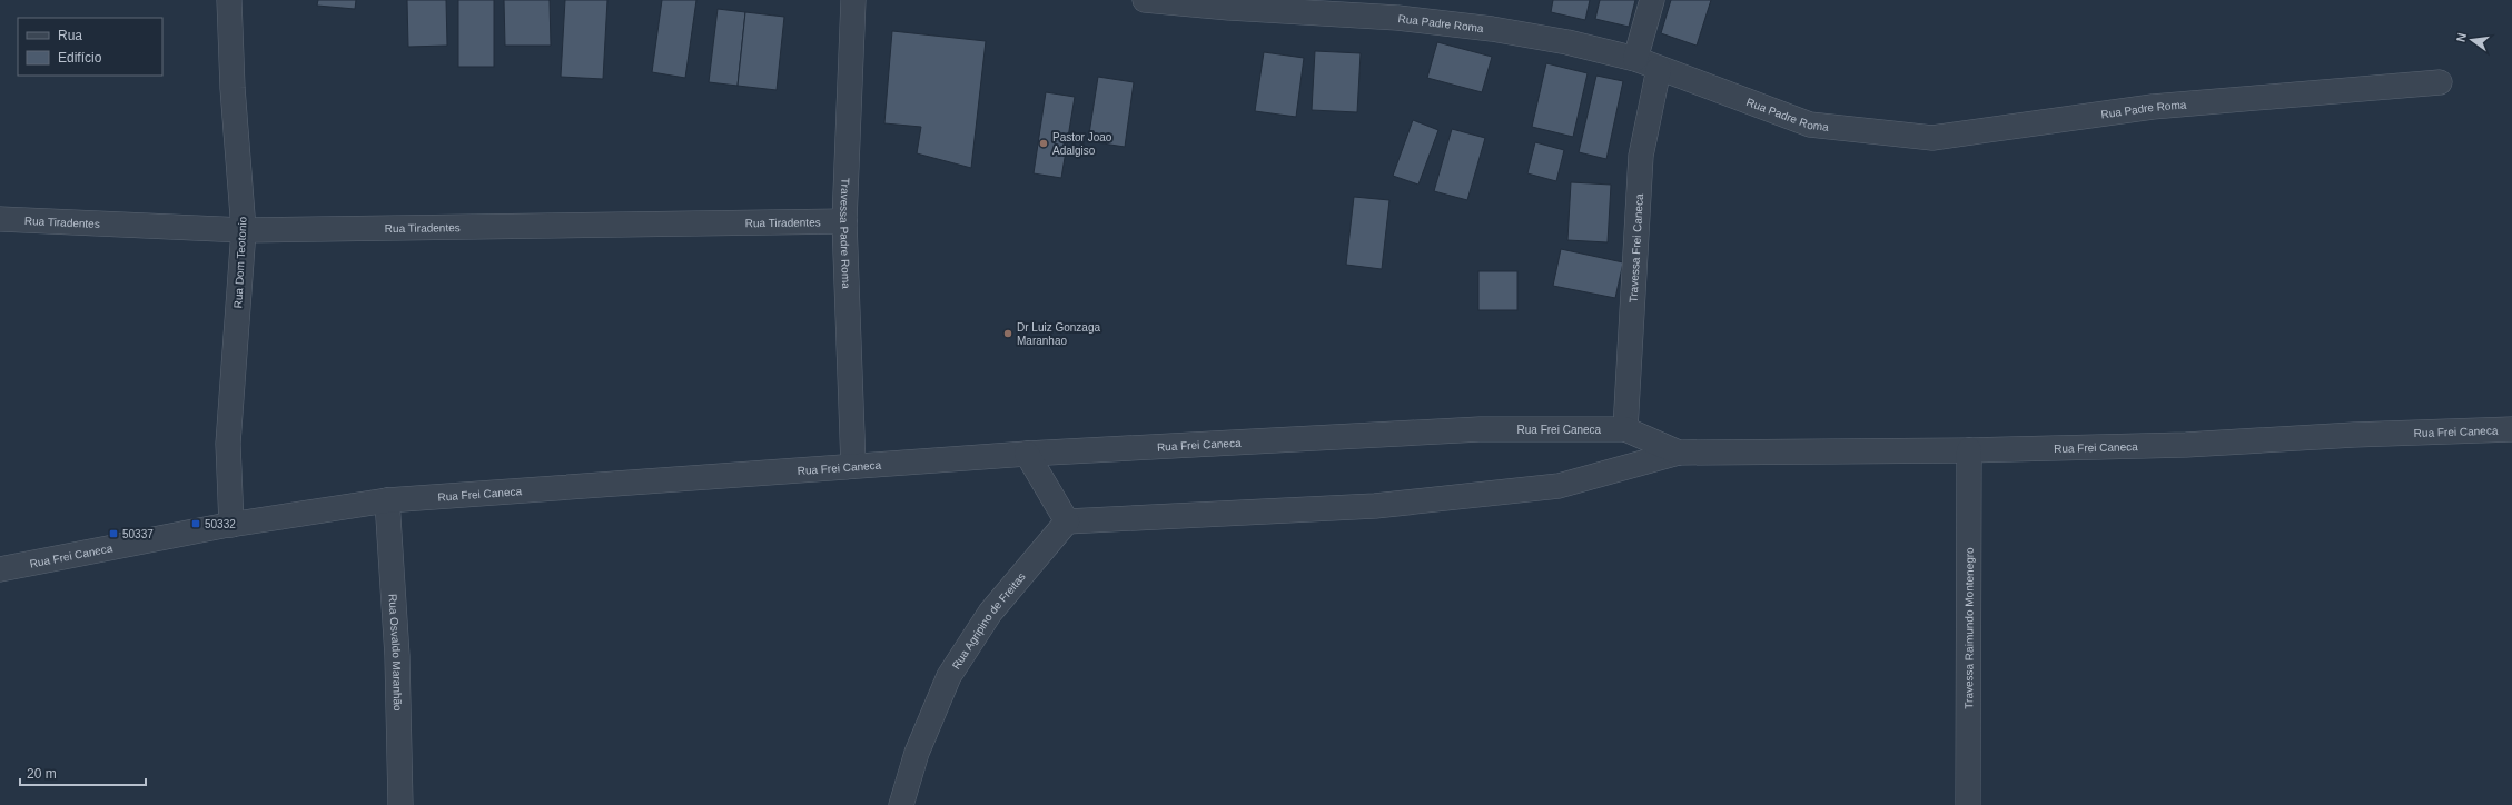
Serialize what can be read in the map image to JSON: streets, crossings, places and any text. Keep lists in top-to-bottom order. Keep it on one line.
{"streets":{"street":["Rua Padre Roma","Rua Tiradentes","Travessa Padre Roma","Travessa Frei Caneca","Rua Dom Teotonio","Rua Frei Caneca","Rua Agripino de Freitas","Travessa Raimundo Montenegro","Rua Osvaldo Maranhão"]},"crossings":[["Rua Padre Roma","Travessa Frei Caneca"],["Rua Tiradentes","Travessa Padre Roma"],["Rua Tiradentes","Rua Dom Teotonio"],["Travessa Padre Roma","Rua Frei Caneca"],["Travessa Frei Caneca","Rua Frei Caneca"],["Rua Dom Teotonio","Rua Frei Caneca"],["Rua Frei Caneca","Rua Agripino de Freitas"],["Rua Frei Caneca","Travessa Raimundo Montenegro"],["Rua Frei Caneca","Rua Osvaldo Maranhão"]],"places":{"other":["Pastor Joao Adalgiso","Dr Luiz Gonzaga Maranhao"],"transit":["50332","50337"]},"legend":["Rua","Edifício"],"scale_bar":"20 m","north":"left"}
